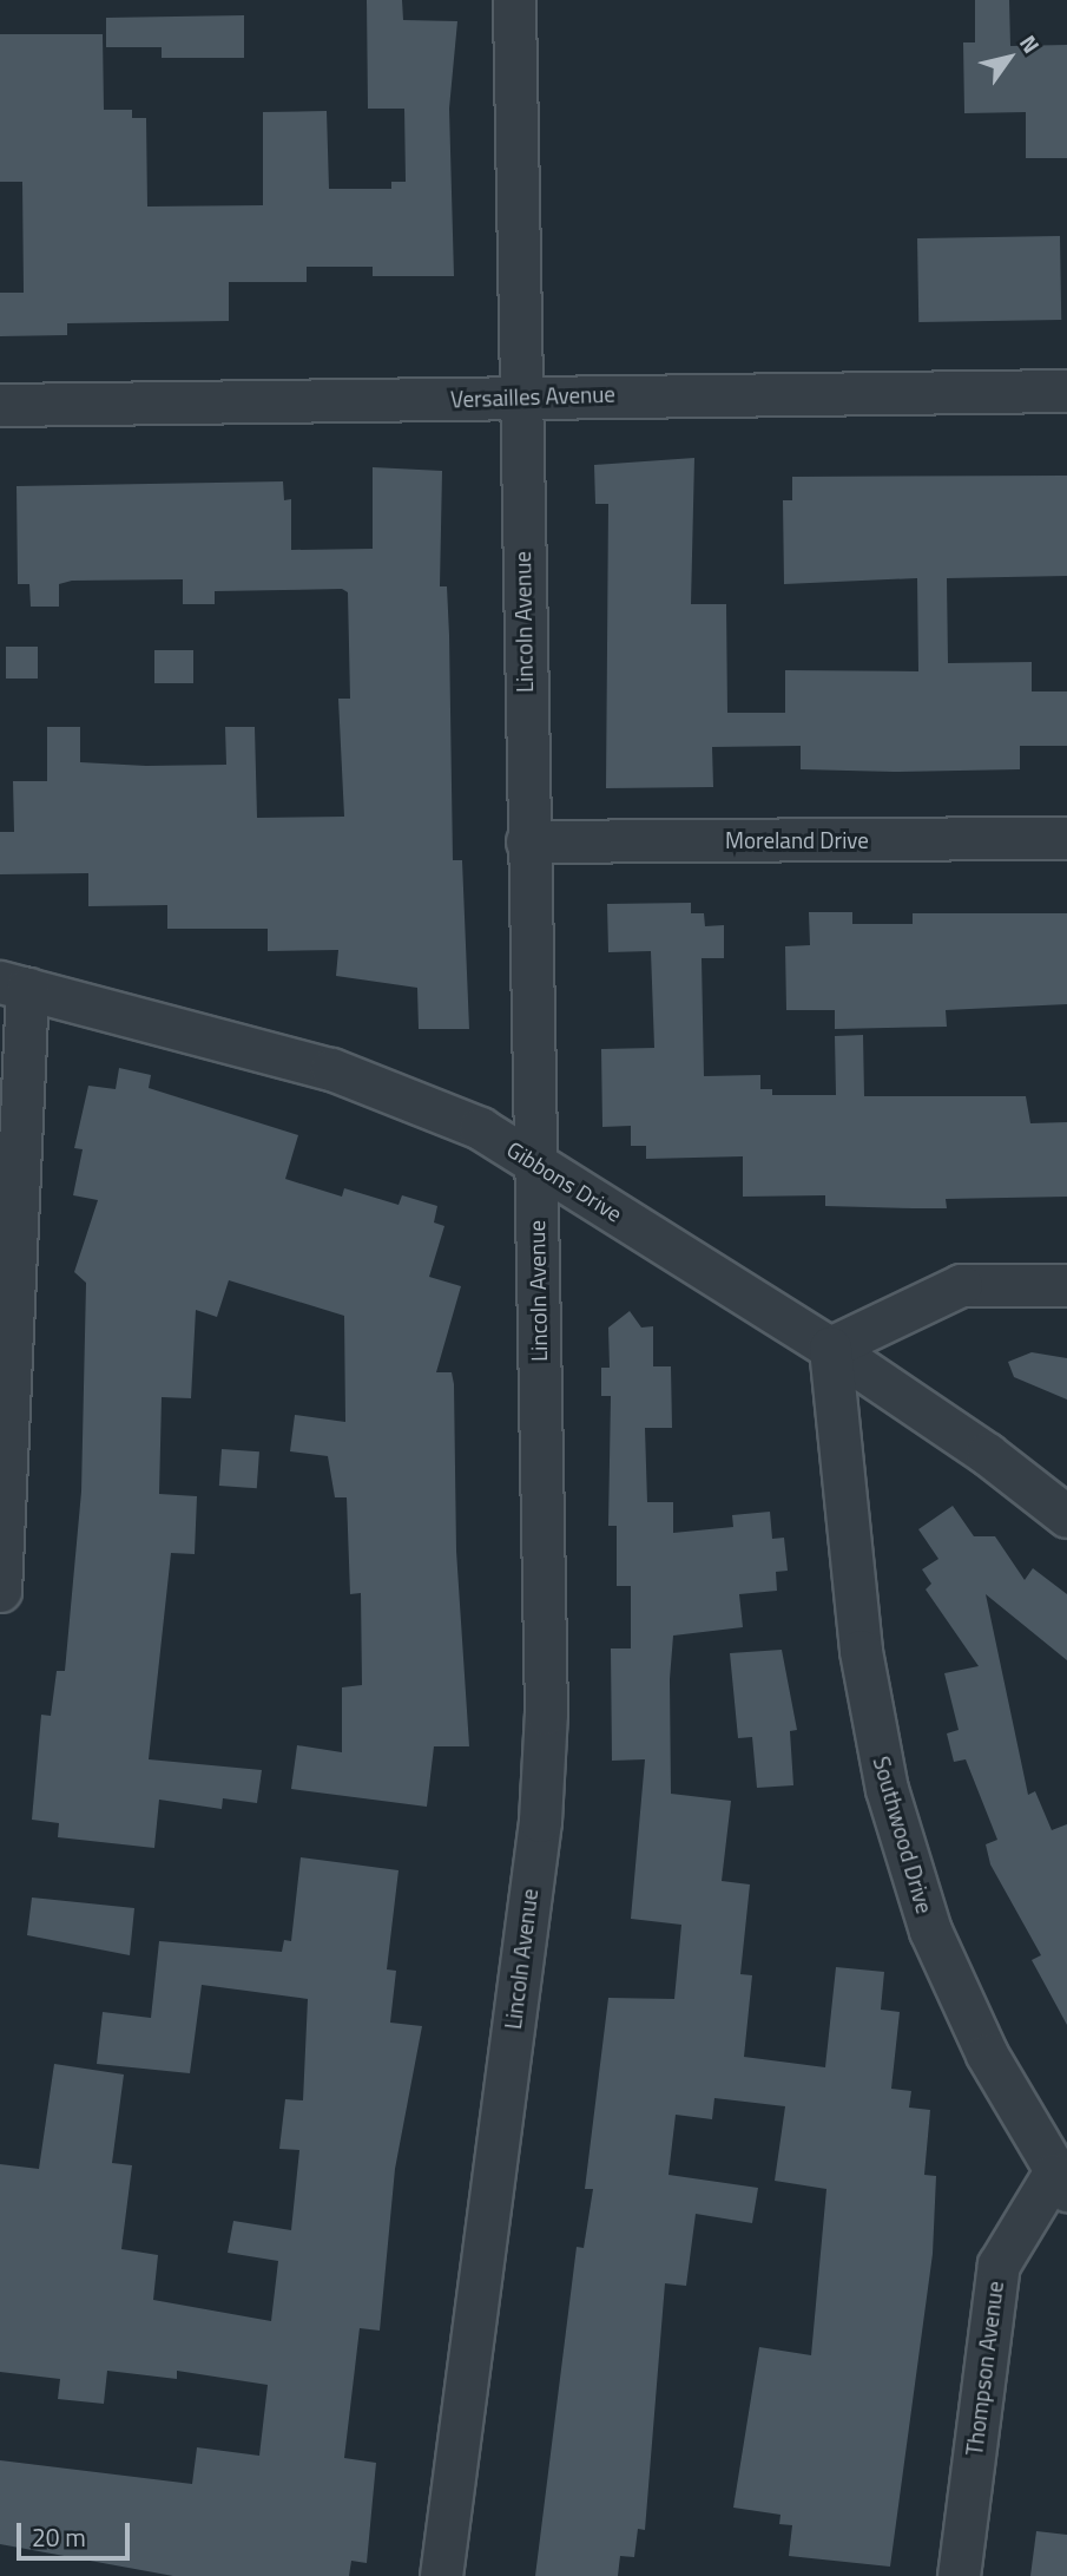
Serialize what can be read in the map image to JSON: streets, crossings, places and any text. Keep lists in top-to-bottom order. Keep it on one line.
{"streets":{"street":["Versailles Avenue","Lincoln Avenue","Moreland Drive","Gibbons Drive","Southwood Drive","Thompson Avenue"]},"crossings":[["Versailles Avenue","Lincoln Avenue"],["Lincoln Avenue","Moreland Drive"],["Lincoln Avenue","Gibbons Drive"],["Gibbons Drive","Southwood Drive"],["Southwood Drive","Thompson Avenue"]],"scale_bar":"20 m","north":"top right"}
